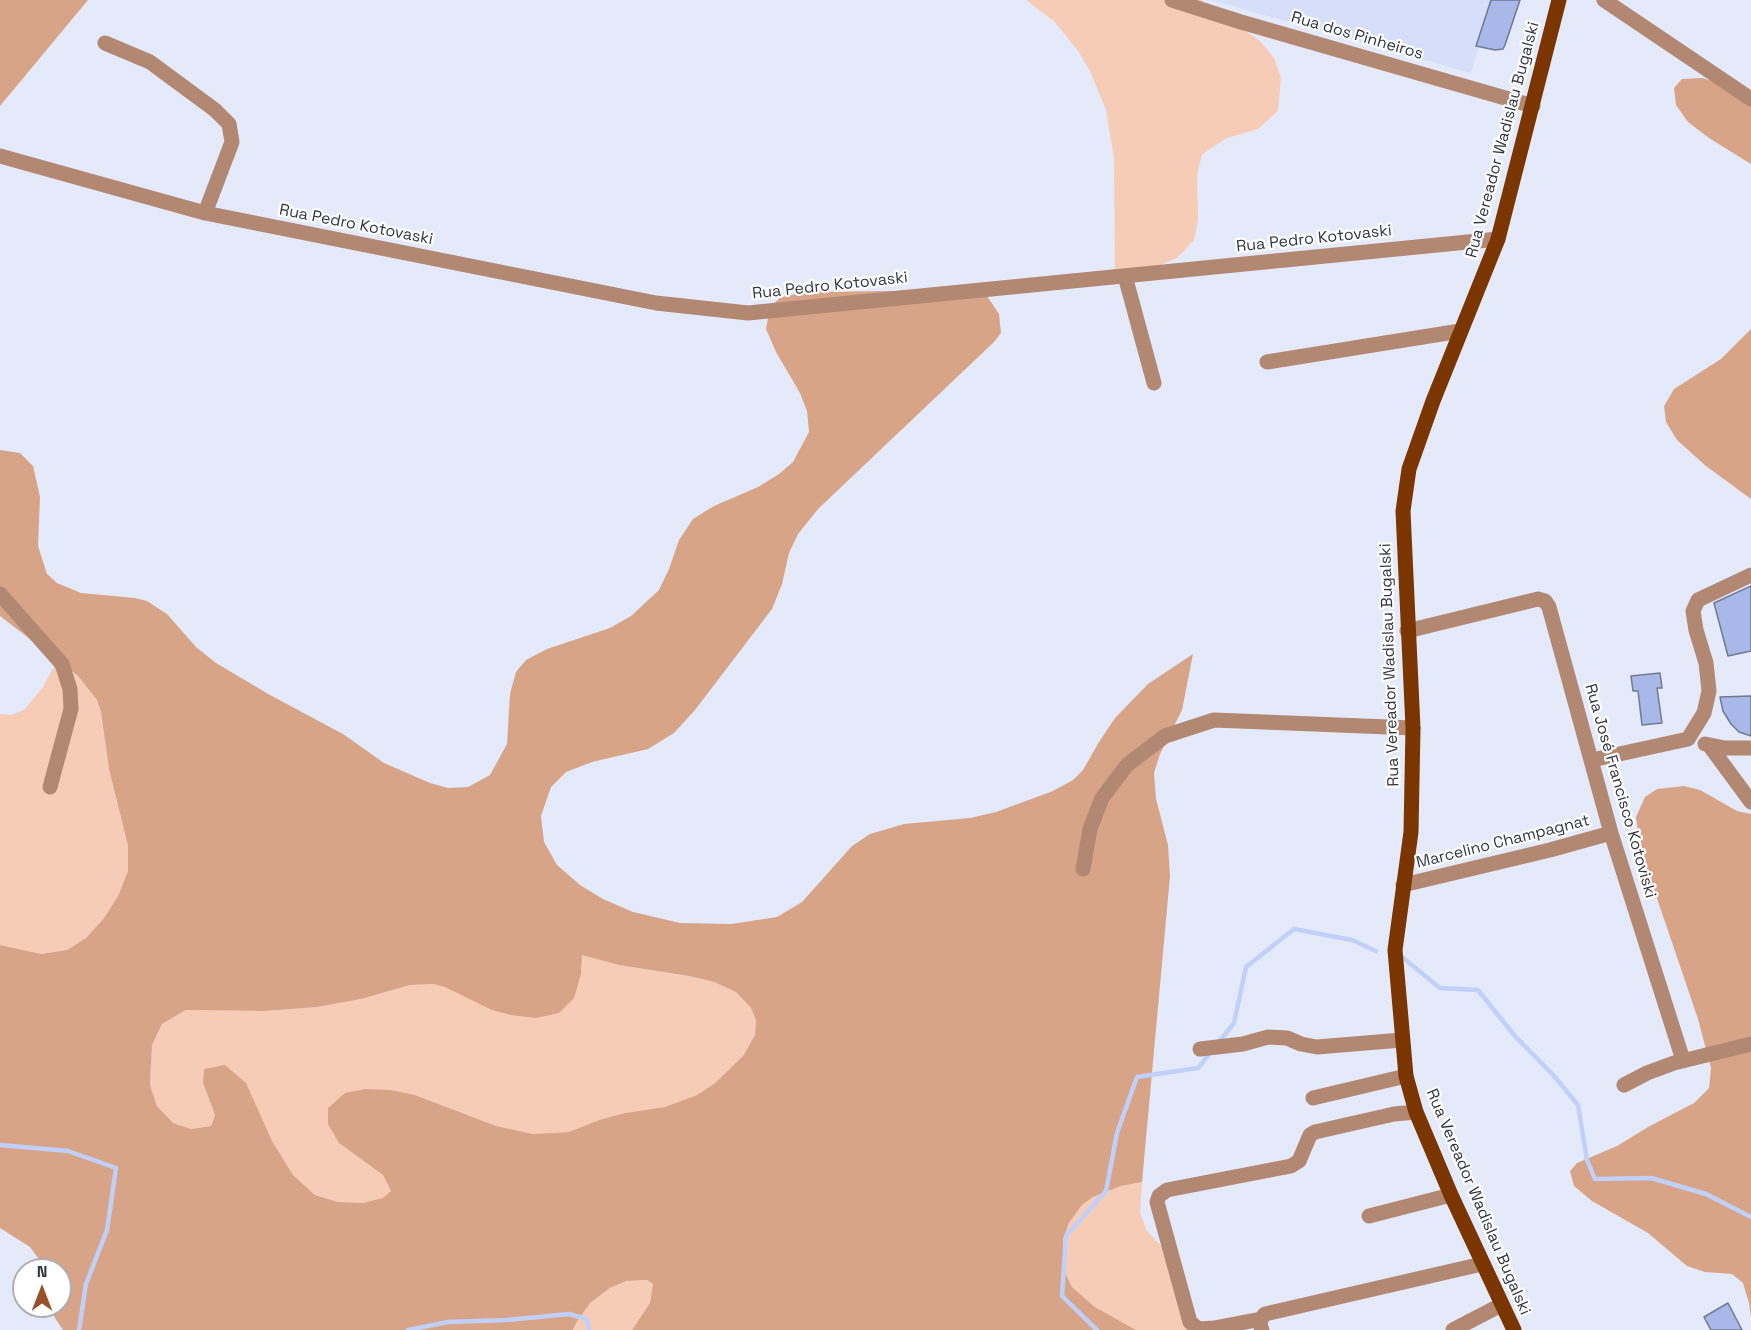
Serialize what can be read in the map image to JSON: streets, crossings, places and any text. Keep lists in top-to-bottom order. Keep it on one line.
{"streets":{"main road":["Rua Vereador Wadislau Bugalski"],"street":["Rua dos Pinheiros","Rua Pedro Kotovaski","Rua José Francisco Kotoviski","Marcelino Champagnat"]},"crossings":[["Rua dos Pinheiros","Rua Vereador Wadislau Bugalski"],["Rua Vereador Wadislau Bugalski","Rua Pedro Kotovaski"],["Rua Vereador Wadislau Bugalski","Rua José Francisco Kotoviski"],["Rua Vereador Wadislau Bugalski","Marcelino Champagnat"],["Rua José Francisco Kotoviski","Marcelino Champagnat"]],"north":"top"}
